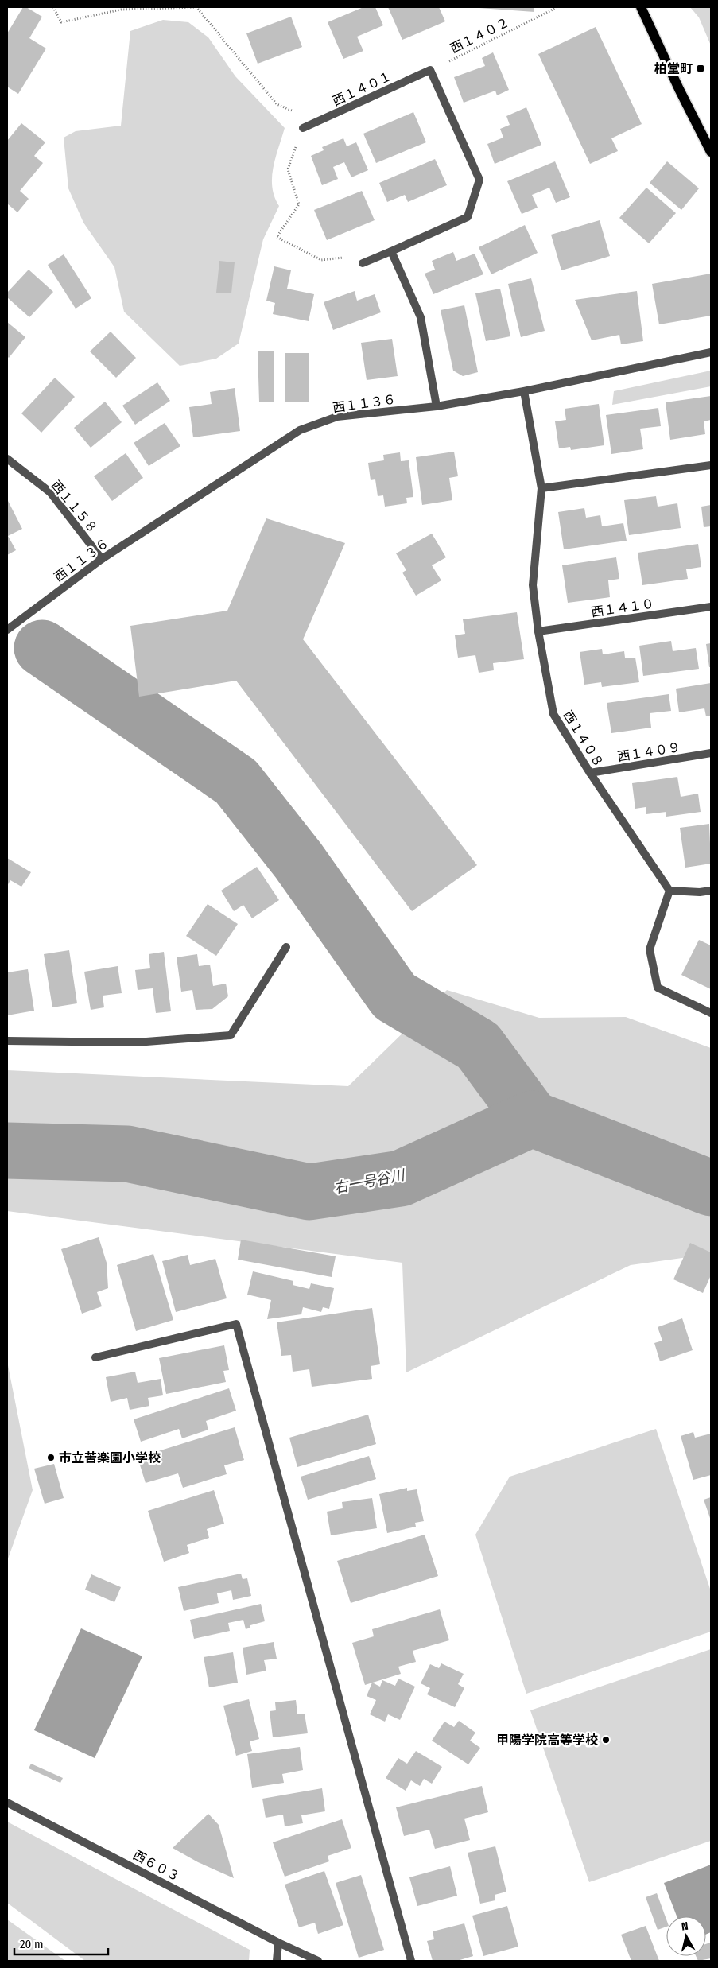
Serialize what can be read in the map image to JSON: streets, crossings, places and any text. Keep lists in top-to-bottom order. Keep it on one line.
{"streets":{"street":["西１４０１","西１１３６","西１１５８","西１４１０","西１４０８","西１４０９","西６０３"],"path":["西１４０２"]},"crossings":[["西１４０２","西１４０１"],["西１１３６","西１１５８"],["西１１３６","西１４０８"],["西１４１０","西１４０８"],["西１４０８","西１４０９"]],"water":["右一号谷川"],"places":{"transit":["柏堂町"],"other":["市立苦楽園小学校","甲陽学院高等学校"]},"scale_bar":"20 m","north":"top"}
